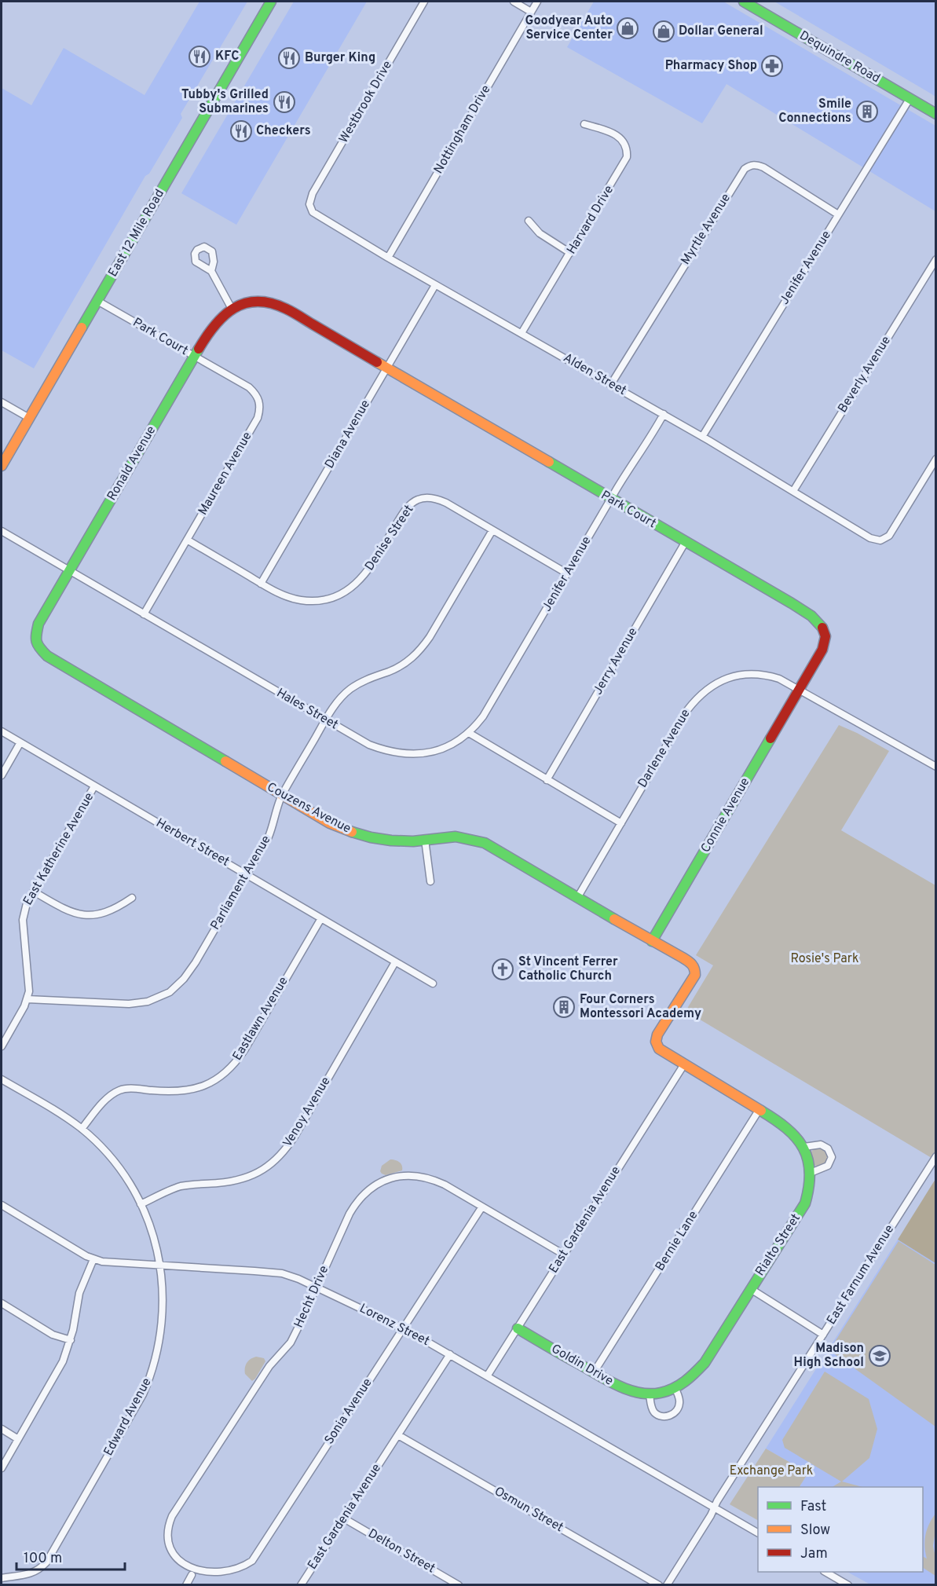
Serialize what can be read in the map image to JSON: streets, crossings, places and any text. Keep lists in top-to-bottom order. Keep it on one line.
{"streets":{"street":["Dequindre Road","Westbrook Drive","Nottingham Drive","Harvard Drive","Myrtle Avenue","East 12 Mile Road","Jenifer Avenue","Park Court","Alden Street","Beverly Avenue","Diana Avenue","Ronald Avenue","Maureen Avenue","Denise Street","Jerry Avenue","Hales Street","Darlene Avenue","Couzens Avenue","Connie Avenue","Herbert Street","East Katherine Avenue","Parliament Avenue","Eastlawn Avenue","Venoy Avenue","East Gardenia Avenue","Bernie Lane","Rialto Street","East Farnum Avenue","Hecht Drive","Lorenz Street","Goldin Drive","Sonia Avenue","Edward Avenue","Osmun Street","Delton Street"]},"crossings":[["Dequindre Road","Jenifer Avenue"],["Westbrook Drive","Alden Street"],["Nottingham Drive","Alden Street"],["Harvard Drive","Alden Street"],["Myrtle Avenue","Jenifer Avenue"],["Myrtle Avenue","Alden Street"],["East 12 Mile Road","Park Court"],["Jenifer Avenue","Park Court"],["Jenifer Avenue","Alden Street"],["Jenifer Avenue","Denise Street"],["Jenifer Avenue","Hales Street"],["Park Court","Diana Avenue"],["Park Court","Ronald Avenue"],["Park Court","Maureen Avenue"],["Park Court","Jerry Avenue"],["Park Court","Darlene Avenue"],["Park Court","Connie Avenue"],["Alden Street","Beverly Avenue"],["Alden Street","Diana Avenue"],["Diana Avenue","Denise Street"],["Ronald Avenue","Maureen Avenue"],["Ronald Avenue","Hales Street"],["Ronald Avenue","Couzens Avenue"],["Maureen Avenue","Denise Street"],["Maureen Avenue","Hales Street"],["Denise Street","Parliament Avenue"],["Hales Street","Couzens Avenue"],["Hales Street","Parliament Avenue"],["Darlene Avenue","Couzens Avenue"],["Darlene Avenue","Connie Avenue"],["Couzens Avenue","Connie Avenue"],["Couzens Avenue","Parliament Avenue"],["Couzens Avenue","Rialto Street"],["Herbert Street","East Katherine Avenue"],["Herbert Street","Parliament Avenue"],["Herbert Street","Eastlawn Avenue"],["Herbert Street","Venoy Avenue"],["East Katherine Avenue","Parliament Avenue"],["Eastlawn Avenue","Edward Avenue"],["Venoy Avenue","Edward Avenue"],["East Gardenia Avenue","Rialto Street"],["East Gardenia Avenue","Hecht Drive"],["East Gardenia Avenue","Lorenz Street"],["East Gardenia Avenue","Goldin Drive"],["East Gardenia Avenue","Osmun Street"],["East Gardenia Avenue","Delton Street"],["Bernie Lane","Rialto Street"],["Bernie Lane","Goldin Drive"],["Rialto Street","East Farnum Avenue"],["Rialto Street","Goldin Drive"],["East Farnum Avenue","Lorenz Street"],["Hecht Drive","Lorenz Street"],["Hecht Drive","Sonia Avenue"],["Lorenz Street","Sonia Avenue"],["Lorenz Street","Edward Avenue"]],"parks":["Rosie's Park","Exchange Park"],"places":{"shop":["Goodyear Auto Service Center","Dollar General"],"restaurant":["KFC","Burger King","Tubby's Grilled Submarines","Checkers"],"pharmacy":["Pharmacy Shop"],"building":["Smile Connections","Four Corners Montessori Academy"],"church":["St Vincent Ferrer Catholic Church"],"school or university":["Madison High School"]},"legend":["Fast","Slow","Jam"],"scale_bar":"100 m"}
